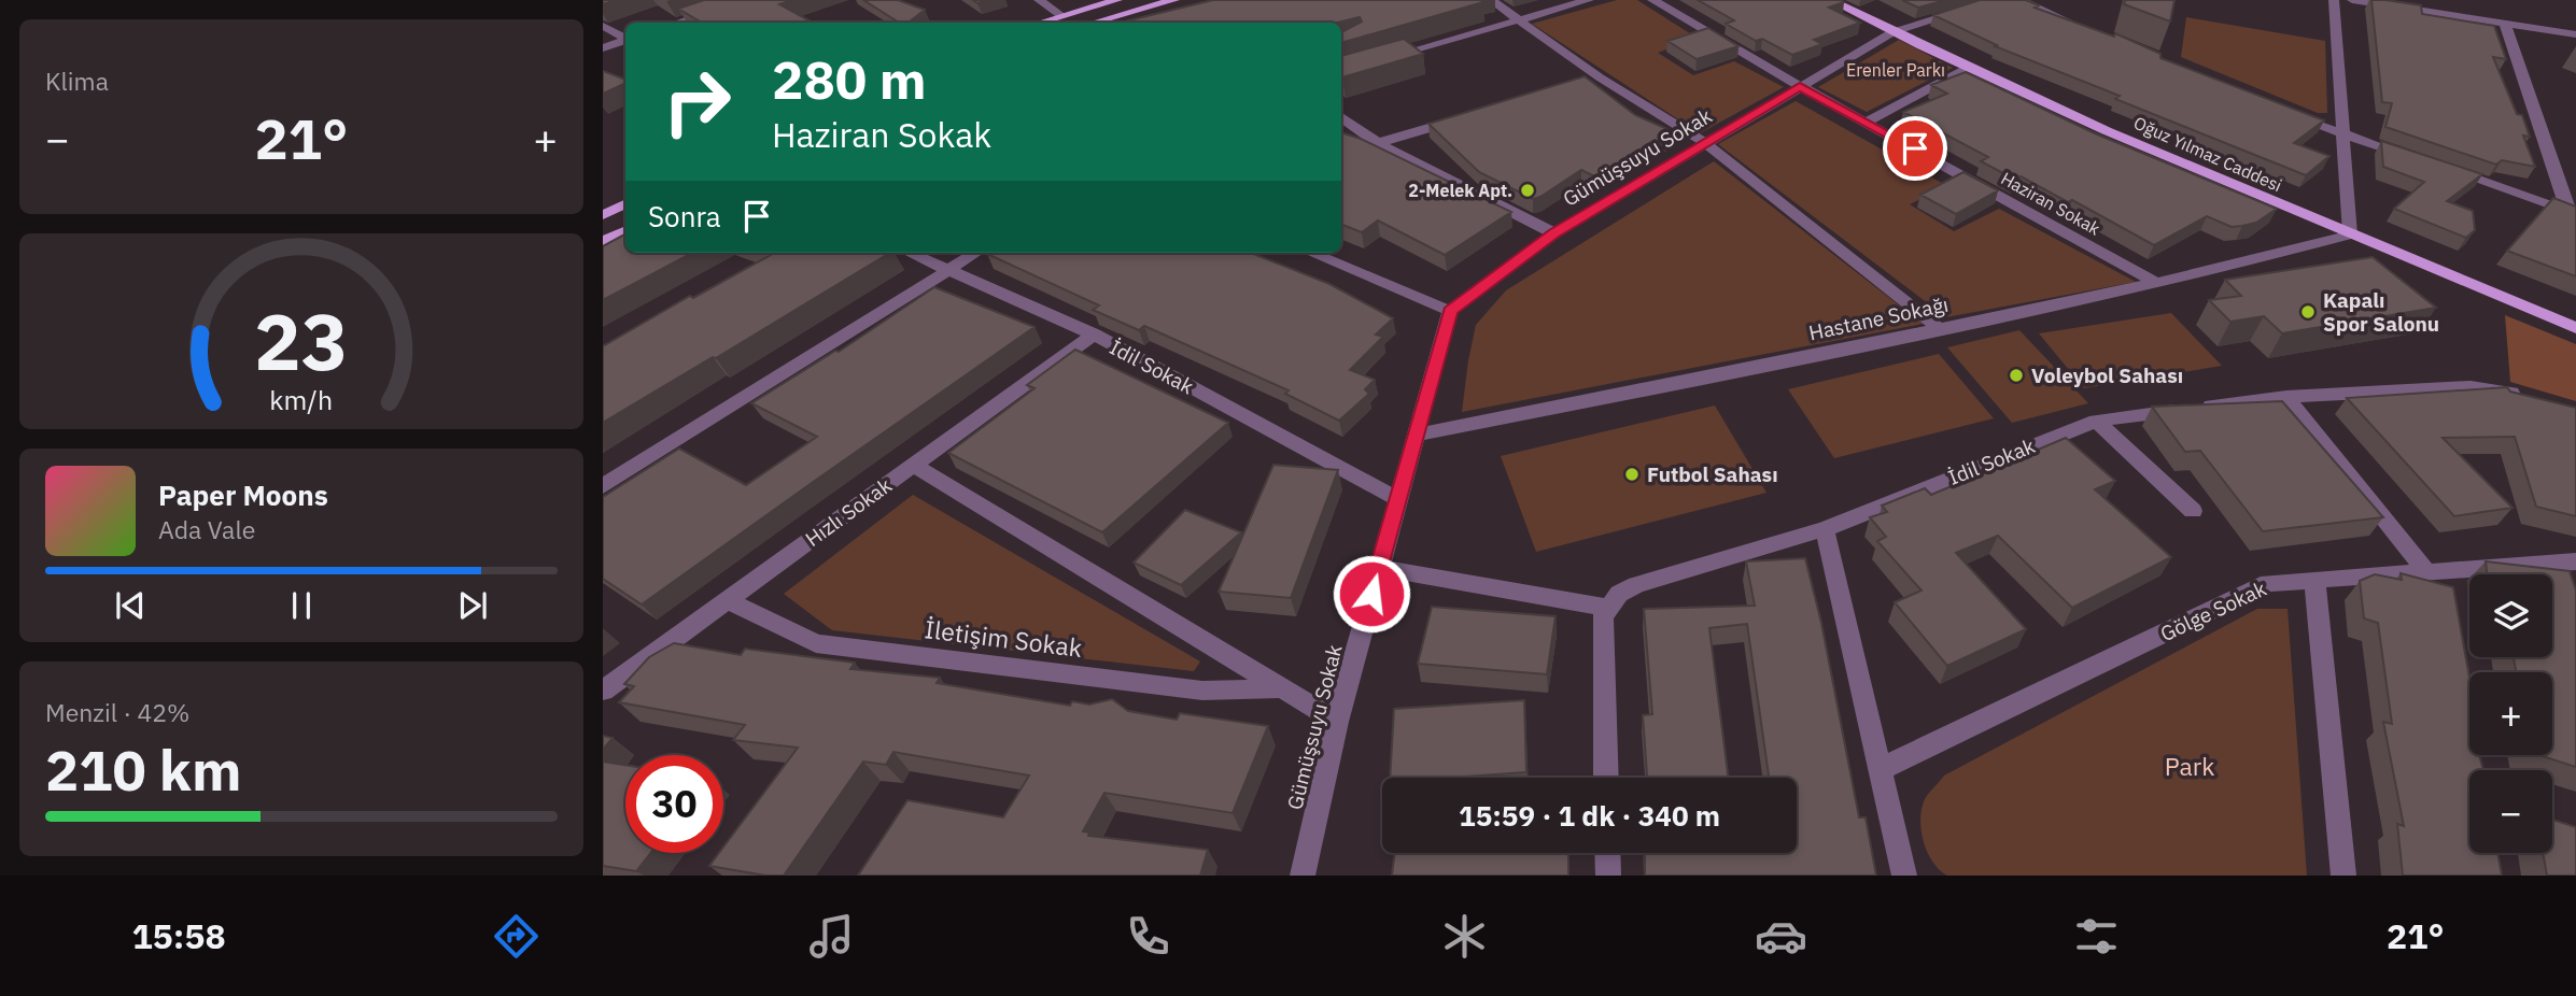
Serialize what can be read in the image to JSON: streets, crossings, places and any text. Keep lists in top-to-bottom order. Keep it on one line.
{"streets":{"main road":["Oğuz Yılmaz Caddesi"],"street":["Gümüşsuyu Sokak","Haziran Sokak","Hastane Sokağı","İdil Sokak","Hızlı Sokak","Gölge Sokak","İletişim Sokak"]},"crossings":[["Oğuz Yılmaz Caddesi","Gümüşsuyu Sokak"],["Oğuz Yılmaz Caddesi","Hastane Sokağı"],["Gümüşsuyu Sokak","Haziran Sokak"],["Gümüşsuyu Sokak","Hastane Sokağı"],["Gümüşsuyu Sokak","İdil Sokak"],["Haziran Sokak","Hastane Sokağı"],["İdil Sokak","Hızlı Sokak"],["Hızlı Sokak","İletişim Sokak"]],"parks":["Erenler Parkı","Park"],"places":["2-Melek Apt.","Kapalı Spor Salonu","Voleybol Sahası","Futbol Sahası"],"page":{"tile":["Klima",["Menzil · 42%","210 km"]],"turn":["280 m","Haziran Sokak"],"heat":["−","21°","+"],"then":"Sonra","song":["Paper Moons","Ada Vale"],"map_buttons":["+","−"],"limit":"30","trip":"15:59 · 1 dk · 340 m","tabs":["15:58","21°"],"gauge":["23","km/h"]}}
